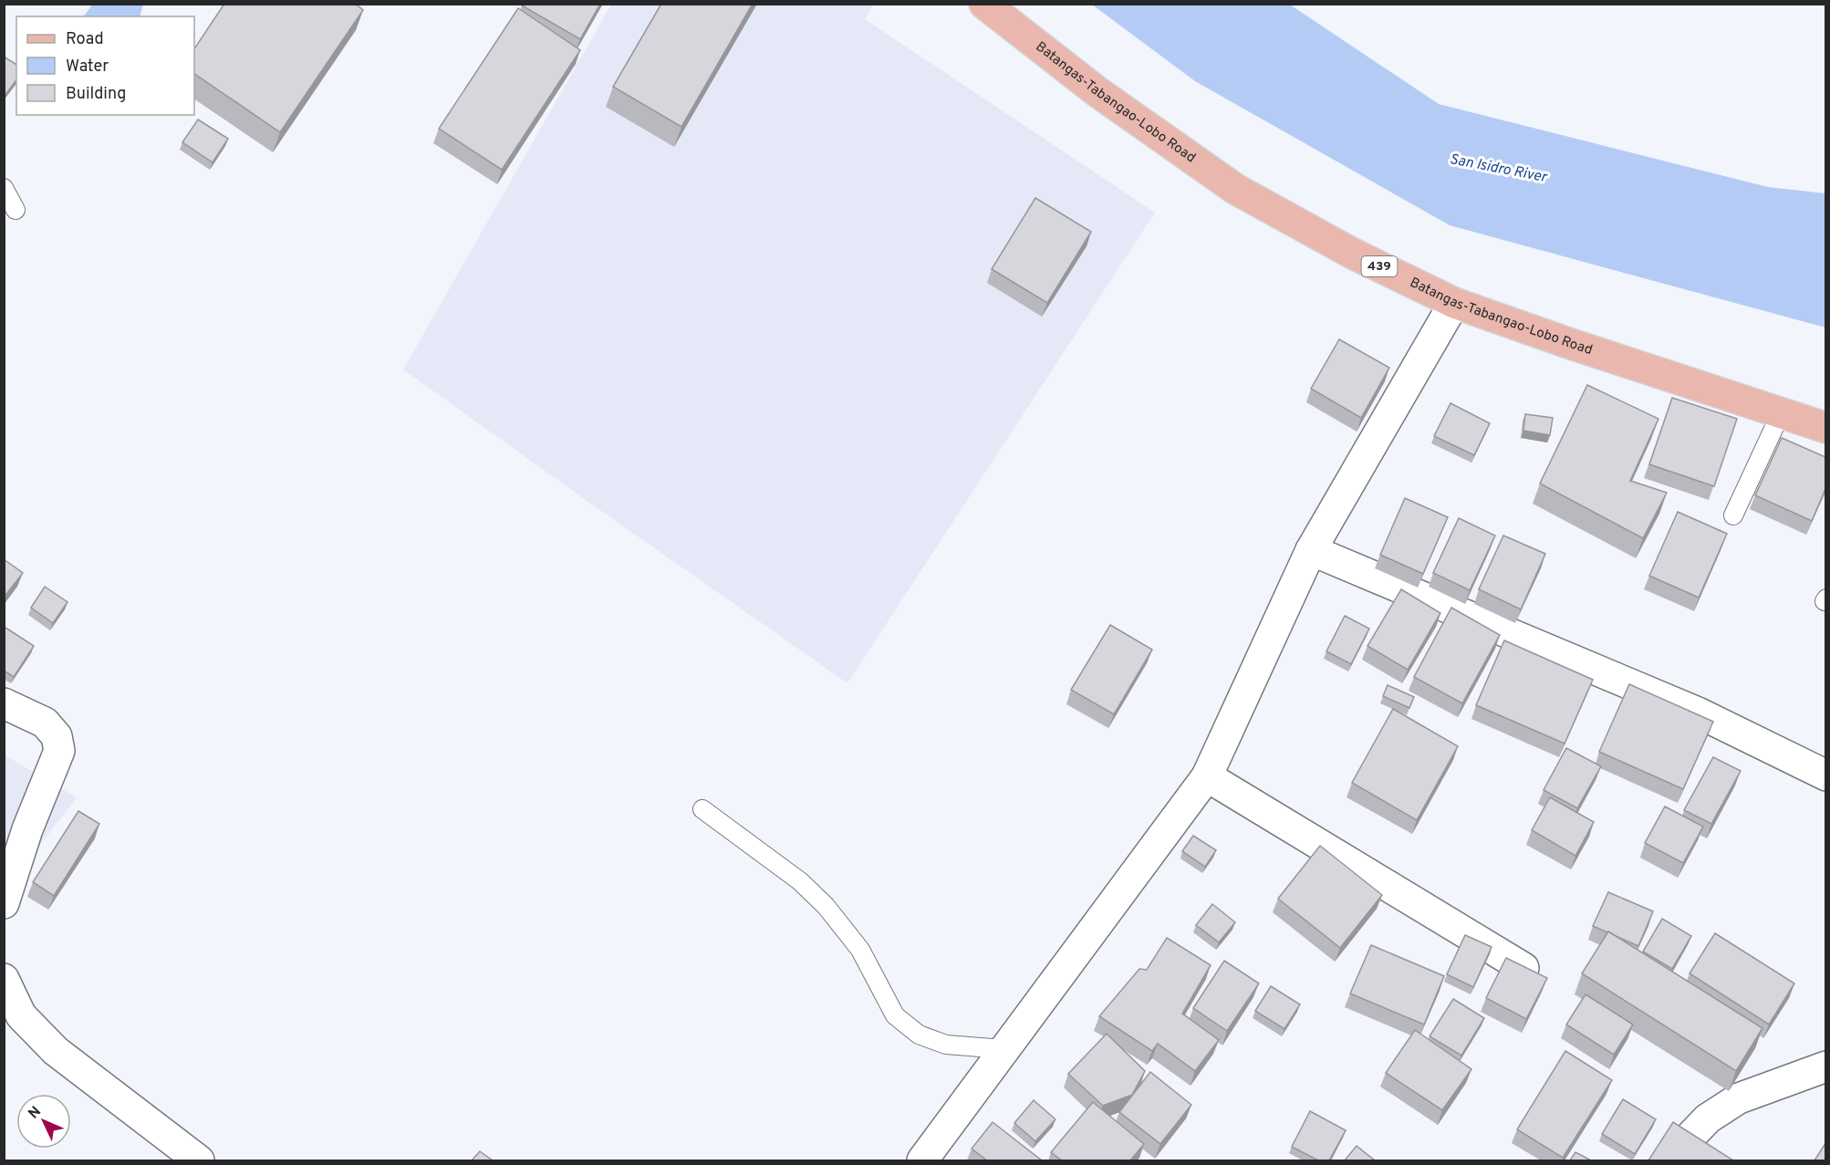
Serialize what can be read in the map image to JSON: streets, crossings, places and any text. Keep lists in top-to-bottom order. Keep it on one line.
{"streets":{"main road":["Batangas-Tabangao-Lobo Road","439"]},"water":["San Isidro River"],"legend":["Road","Water","Building"],"north":"top left"}
